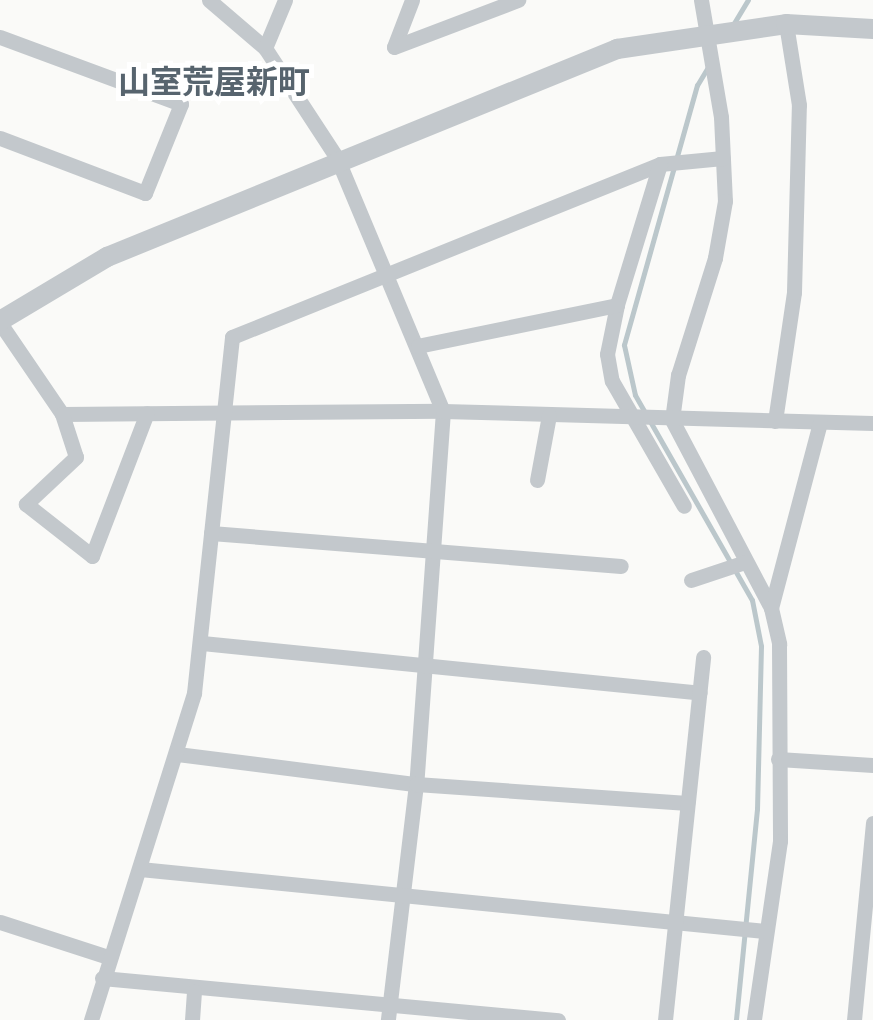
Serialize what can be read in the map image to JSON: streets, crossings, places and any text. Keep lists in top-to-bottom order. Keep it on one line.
{"districts":["山室荒屋新町"]}
